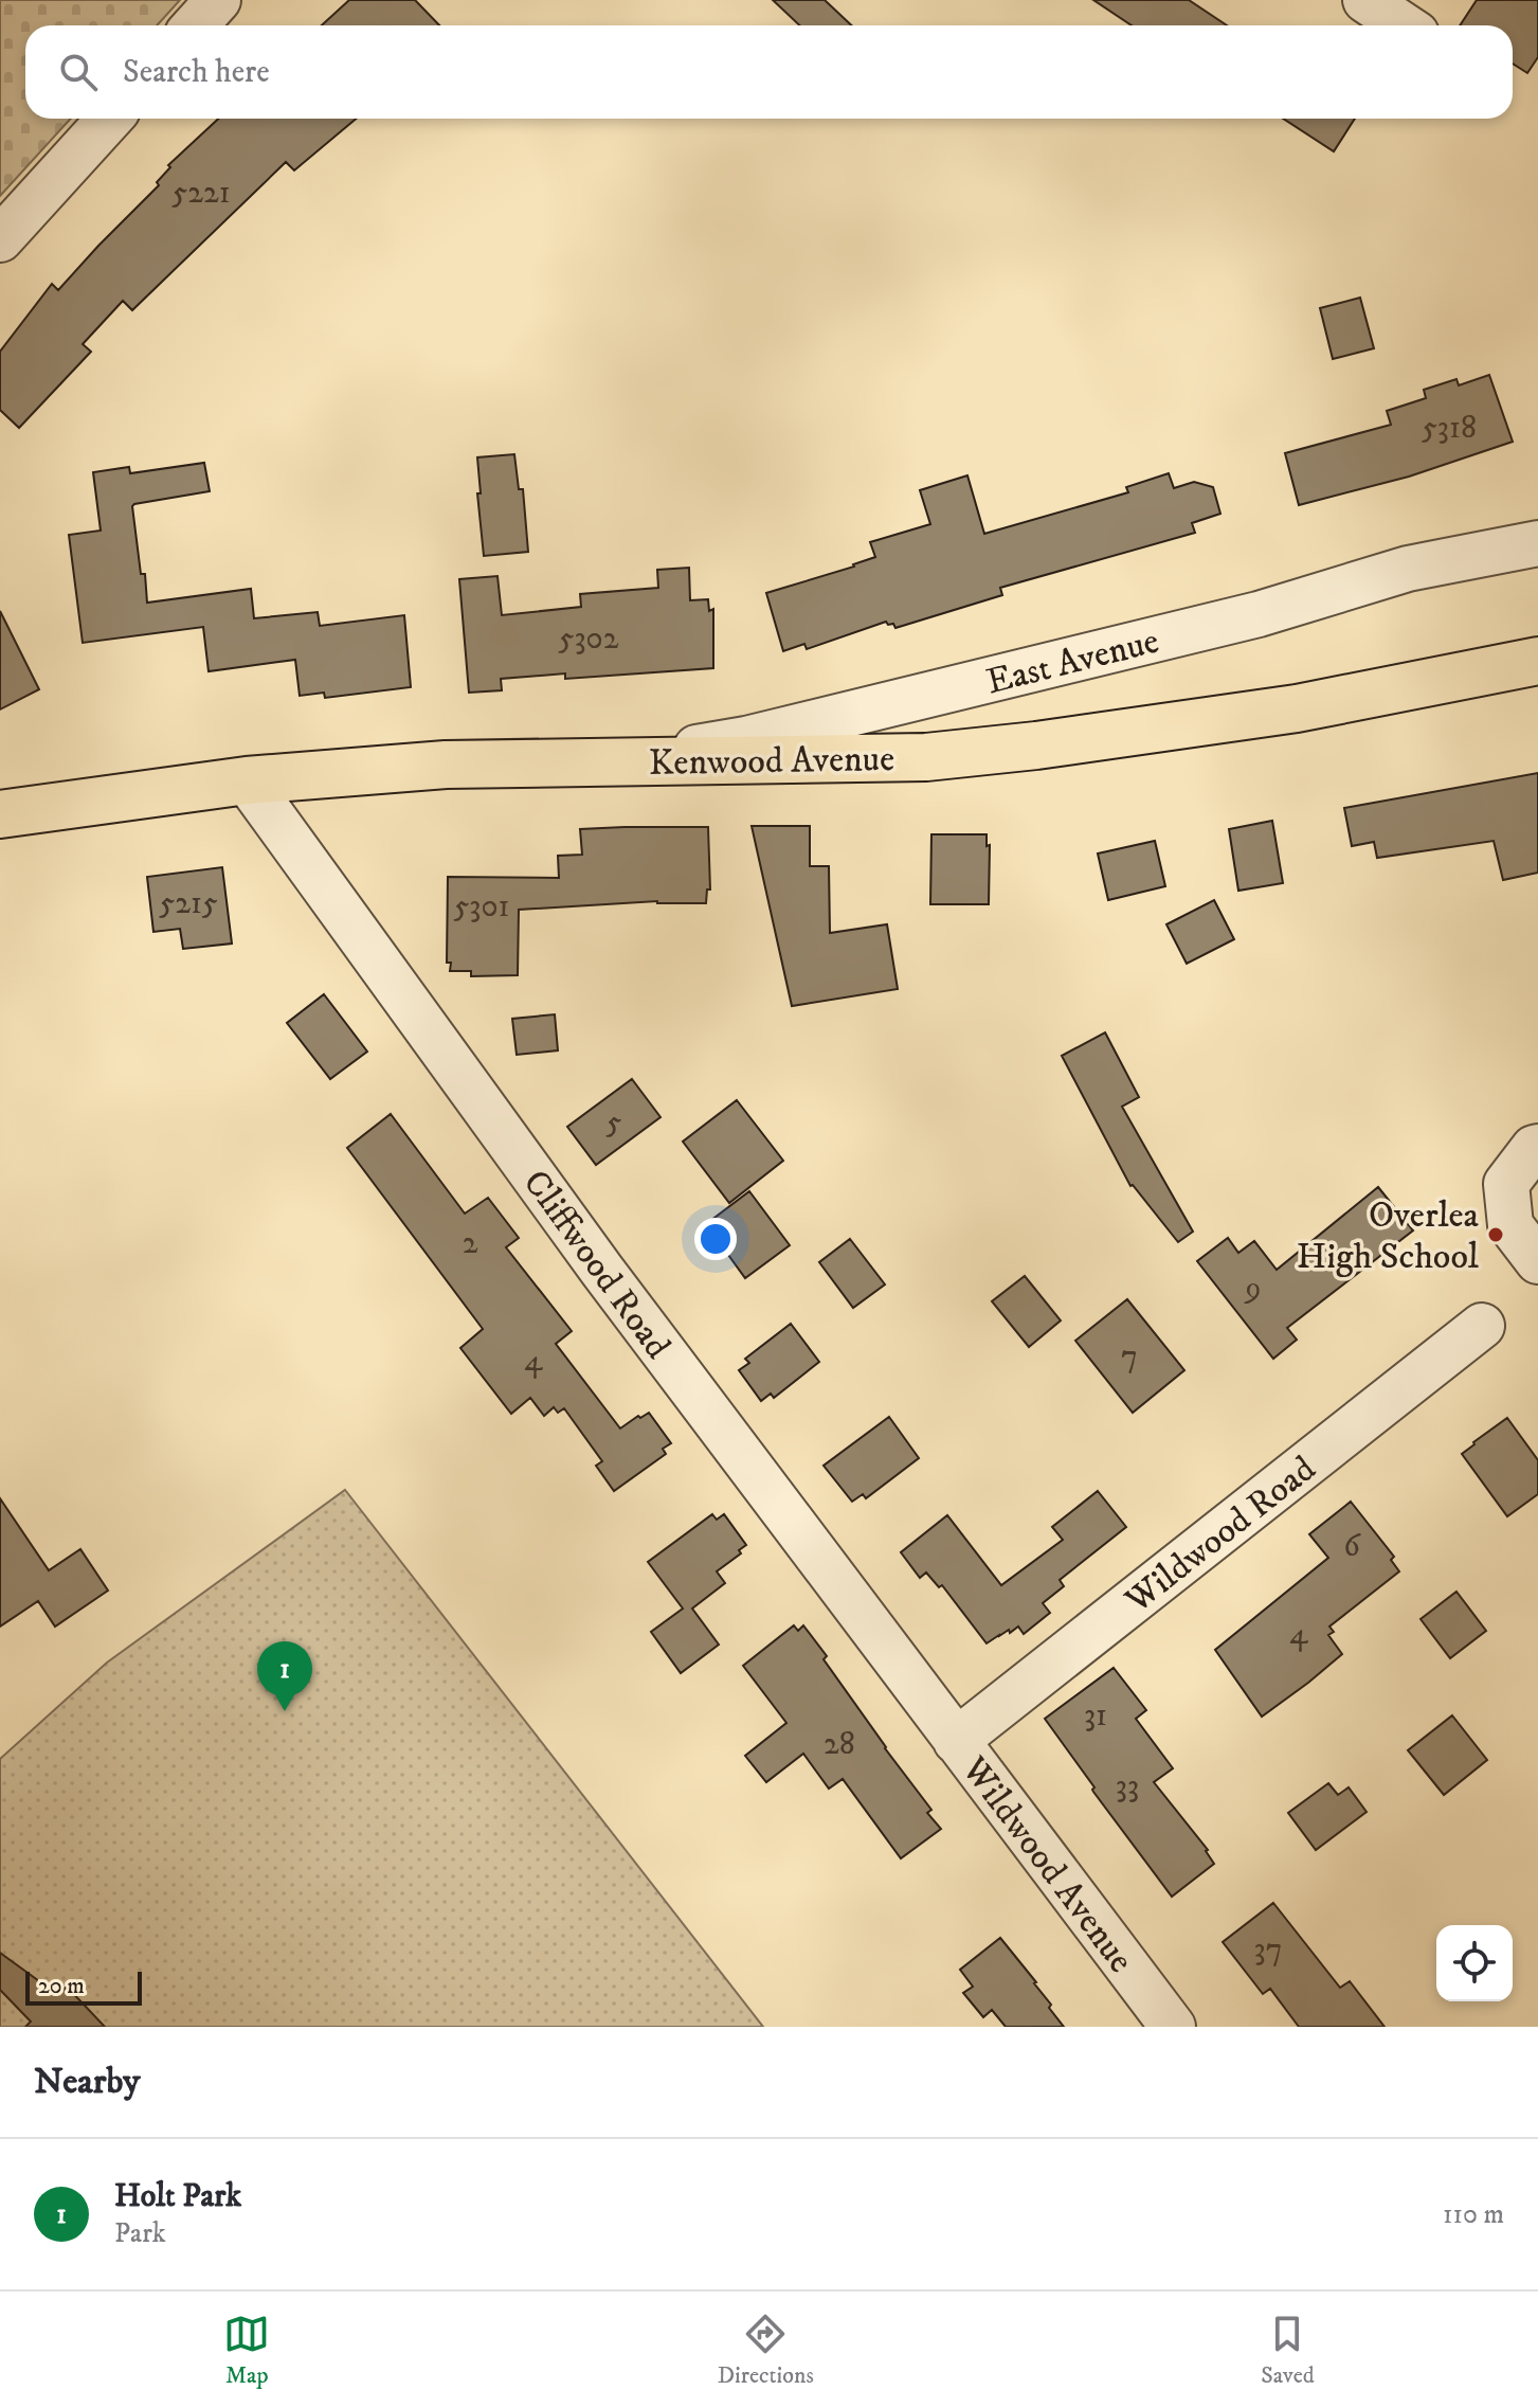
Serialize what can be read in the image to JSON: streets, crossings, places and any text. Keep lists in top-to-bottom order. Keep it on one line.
{"streets":{"main road":["Kenwood Avenue"],"street":["East Avenue","Cliffwood Road","Wildwood Road","Wildwood Avenue"]},"crossings":[["East Avenue","Kenwood Avenue"],["Kenwood Avenue","Cliffwood Road"],["Cliffwood Road","Wildwood Road"],["Cliffwood Road","Wildwood Avenue"],["Wildwood Road","Wildwood Avenue"]],"places":["Overlea High School"],"house_numbers":["5221","5318","5302","5215","5301","5","2","9","7","4","6","4","31","28","33","37"],"scale_bar":"20 m","page":{"search":"Search here","pins":"1","scale":"20 m","heading":"Nearby","list":[{"mark":"1","name":"Holt Park","note":"Park","value":"110 m"}],"nav":["Map","Directions","Saved"]}}
